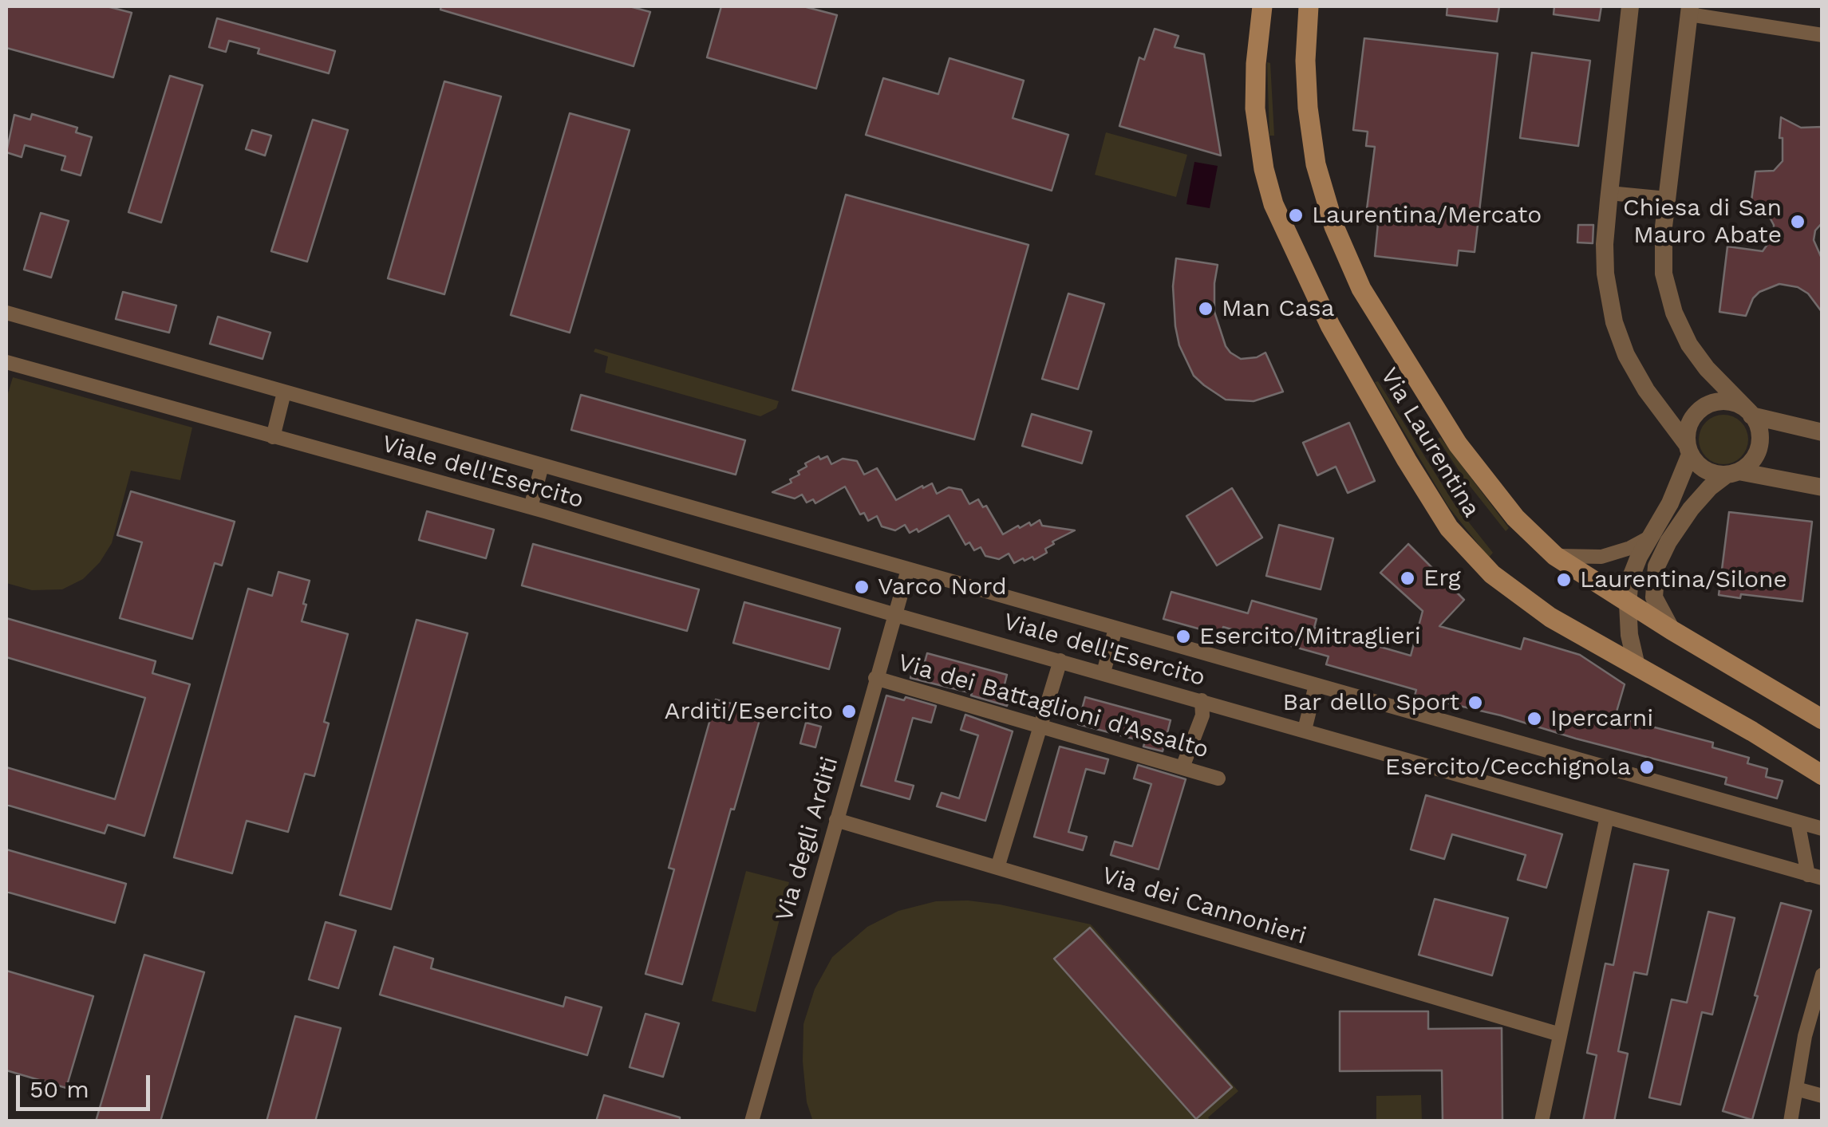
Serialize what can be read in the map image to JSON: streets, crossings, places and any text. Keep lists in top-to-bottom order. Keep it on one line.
{"streets":{"main road":["Via Laurentina"],"street":["Viale dell'Esercito","Via dei Battaglioni d'Assalto","Via degli Arditi","Via dei Cannonieri"]},"crossings":[["Viale dell'Esercito","Via degli Arditi"],["Via dei Battaglioni d'Assalto","Via degli Arditi"],["Via degli Arditi","Via dei Cannonieri"]],"places":["Laurentina/Mercato","Chiesa di San Mauro Abate","Man Casa","Erg","Laurentina/Silone","Varco Nord","Esercito/Mitraglieri","Bar dello Sport","Arditi/Esercito","Ipercarni","Esercito/Cecchignola"],"scale_bar":"50 m"}
